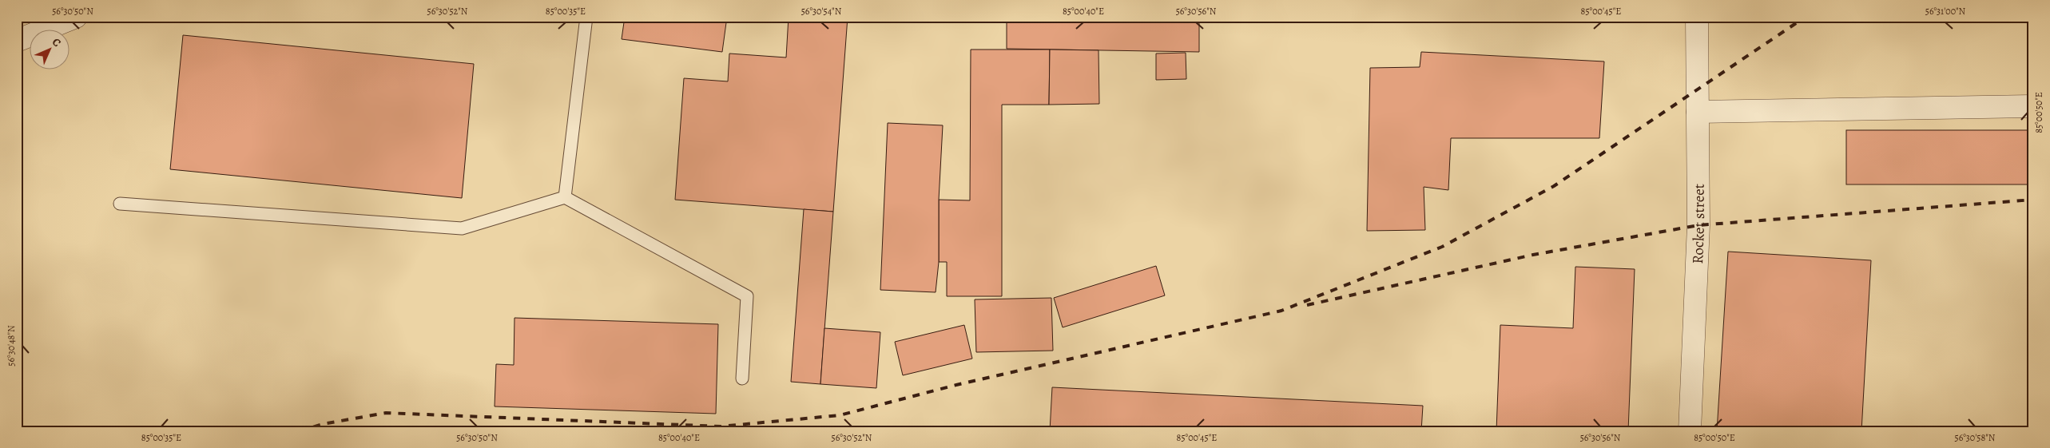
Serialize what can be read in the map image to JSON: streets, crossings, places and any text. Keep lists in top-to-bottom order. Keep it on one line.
{"streets":{"street":["Rocket street"]},"north":"top right","coordinates":["56°30'50\"N","56°30'52\"N","85°00'35\"E","56°30'54\"N","85°00'40\"E","56°30'56\"N","85°00'45\"E","56°31'00\"N","85°00'50\"E","56°30'48\"N","56°30'58\"N"]}
